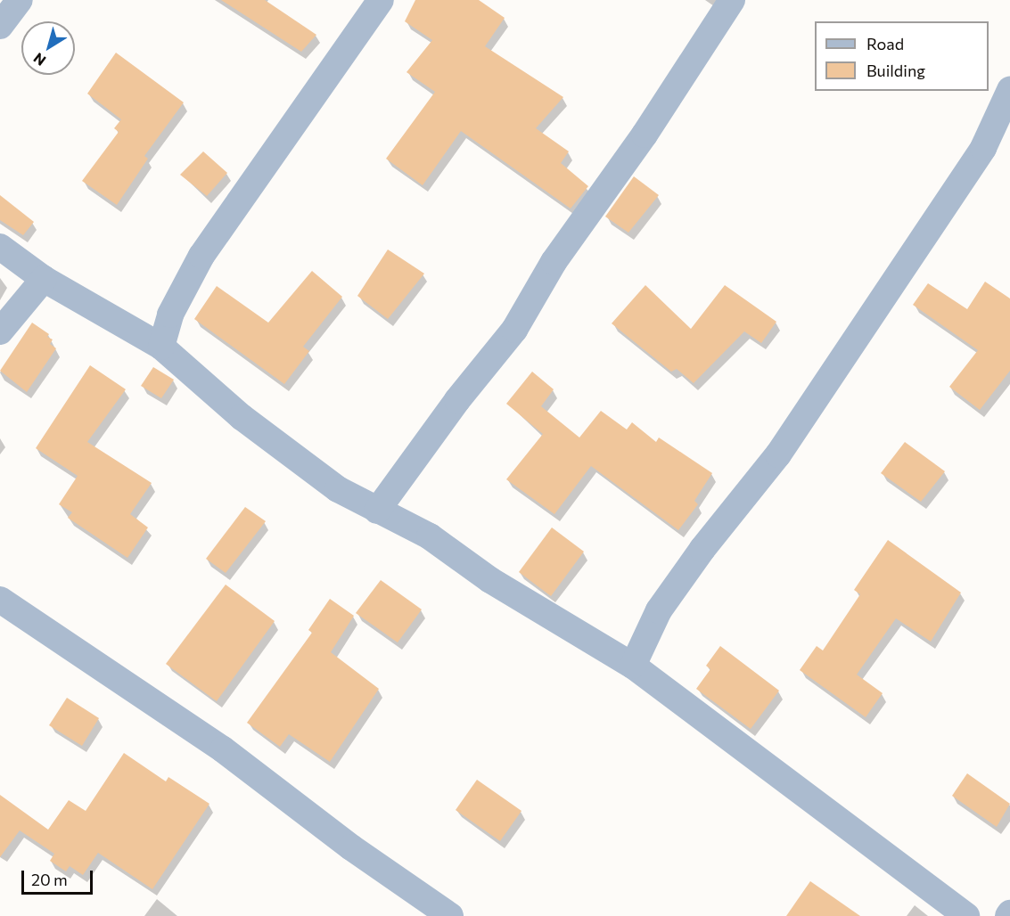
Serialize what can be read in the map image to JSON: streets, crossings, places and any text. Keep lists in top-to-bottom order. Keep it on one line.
{"legend":["Road","Building"],"scale_bar":"20 m","north":"bottom left"}
